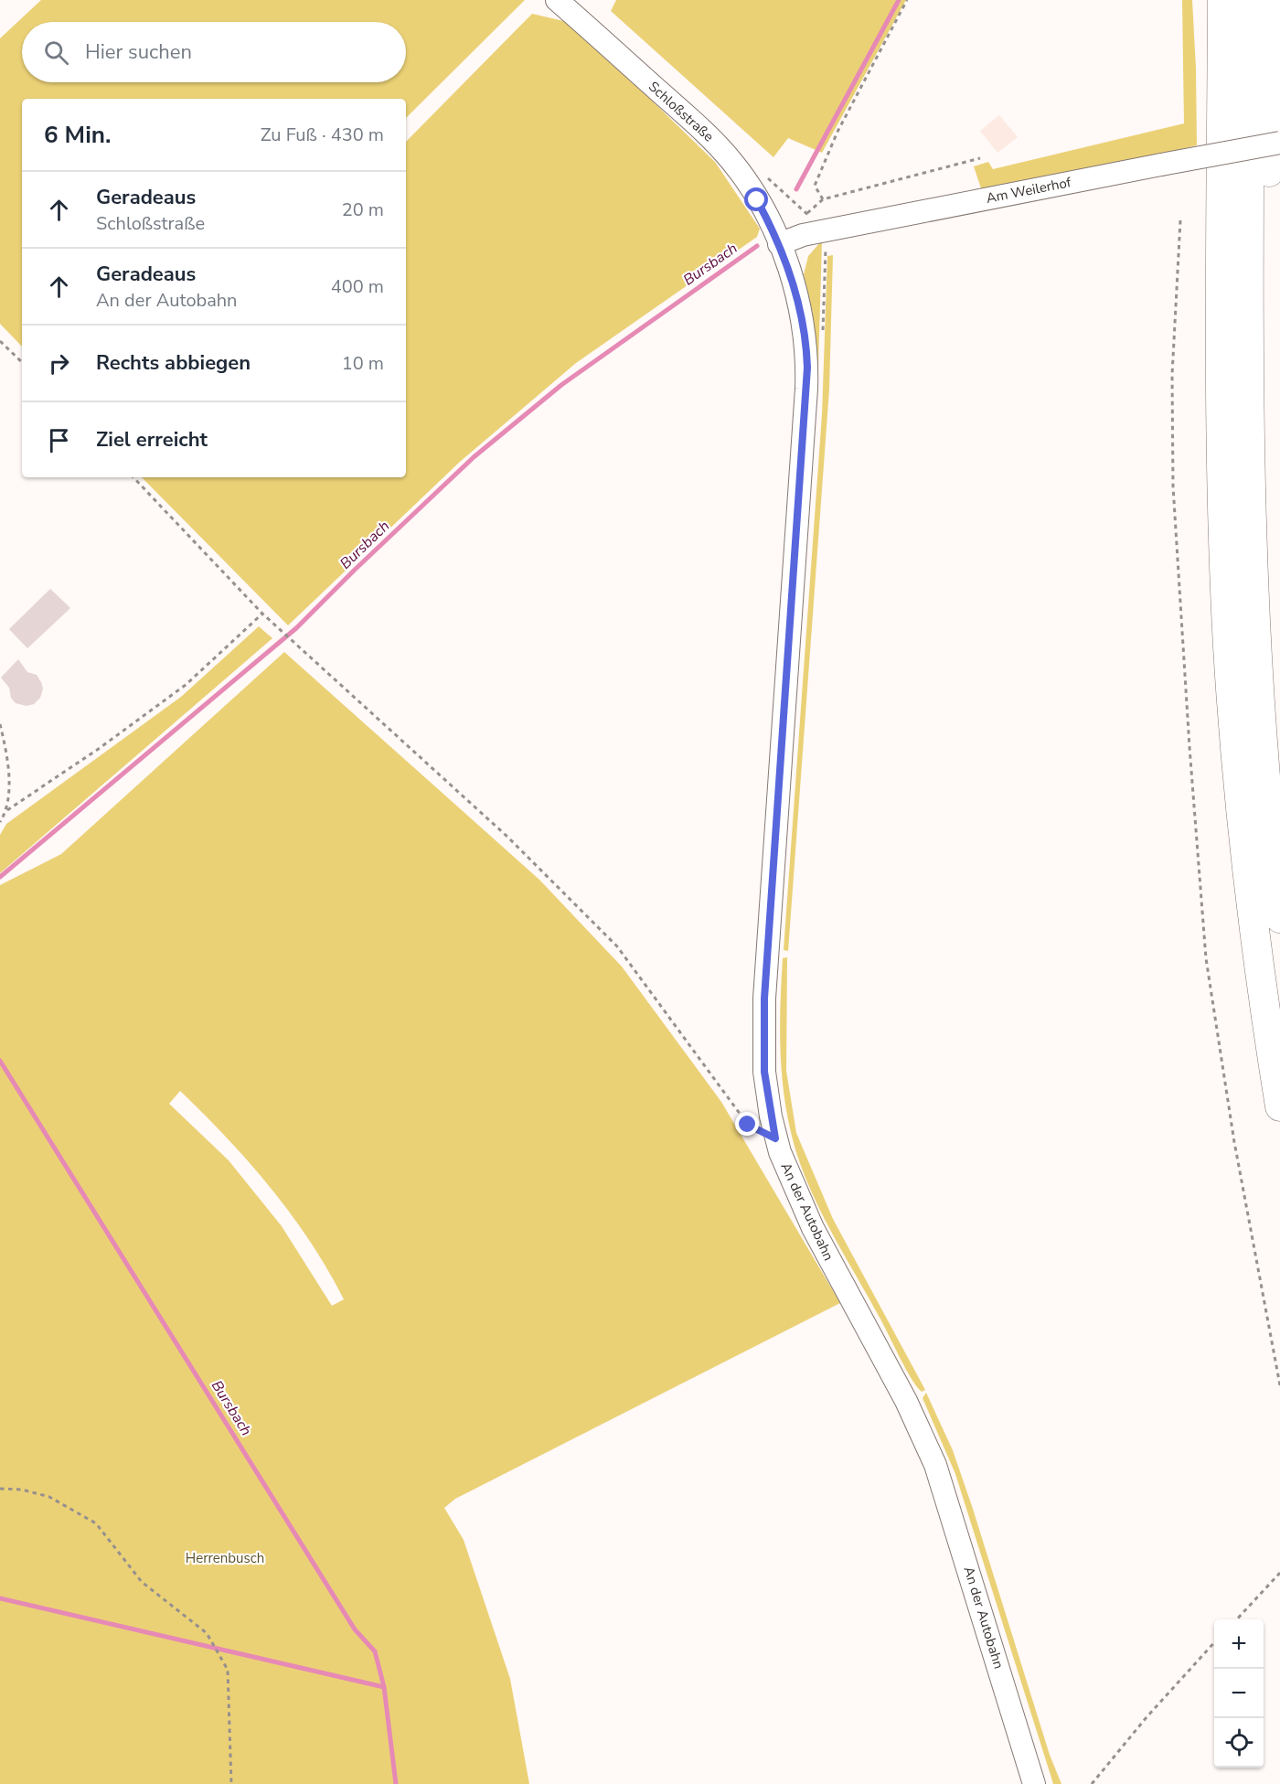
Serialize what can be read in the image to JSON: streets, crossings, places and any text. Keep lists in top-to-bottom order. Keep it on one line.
{"streets":{"main road":["Schloßstraße","Am Weilerhof","An der Autobahn"]},"crossings":[["Schloßstraße","Am Weilerhof"],["Schloßstraße","An der Autobahn"],["Am Weilerhof","An der Autobahn"]],"water":["Bursbach"],"parks":["Herrenbusch"],"page":{"search":"Hier suchen","heading":["6 Min.","Zu Fuß · 430 m"],"list":[["Geradeaus","Schloßstraße","20 m"],["Geradeaus","An der Autobahn","400 m"],["Rechts abbiegen","10 m"],"Ziel erreicht"],"map_buttons":["+","−"]}}
